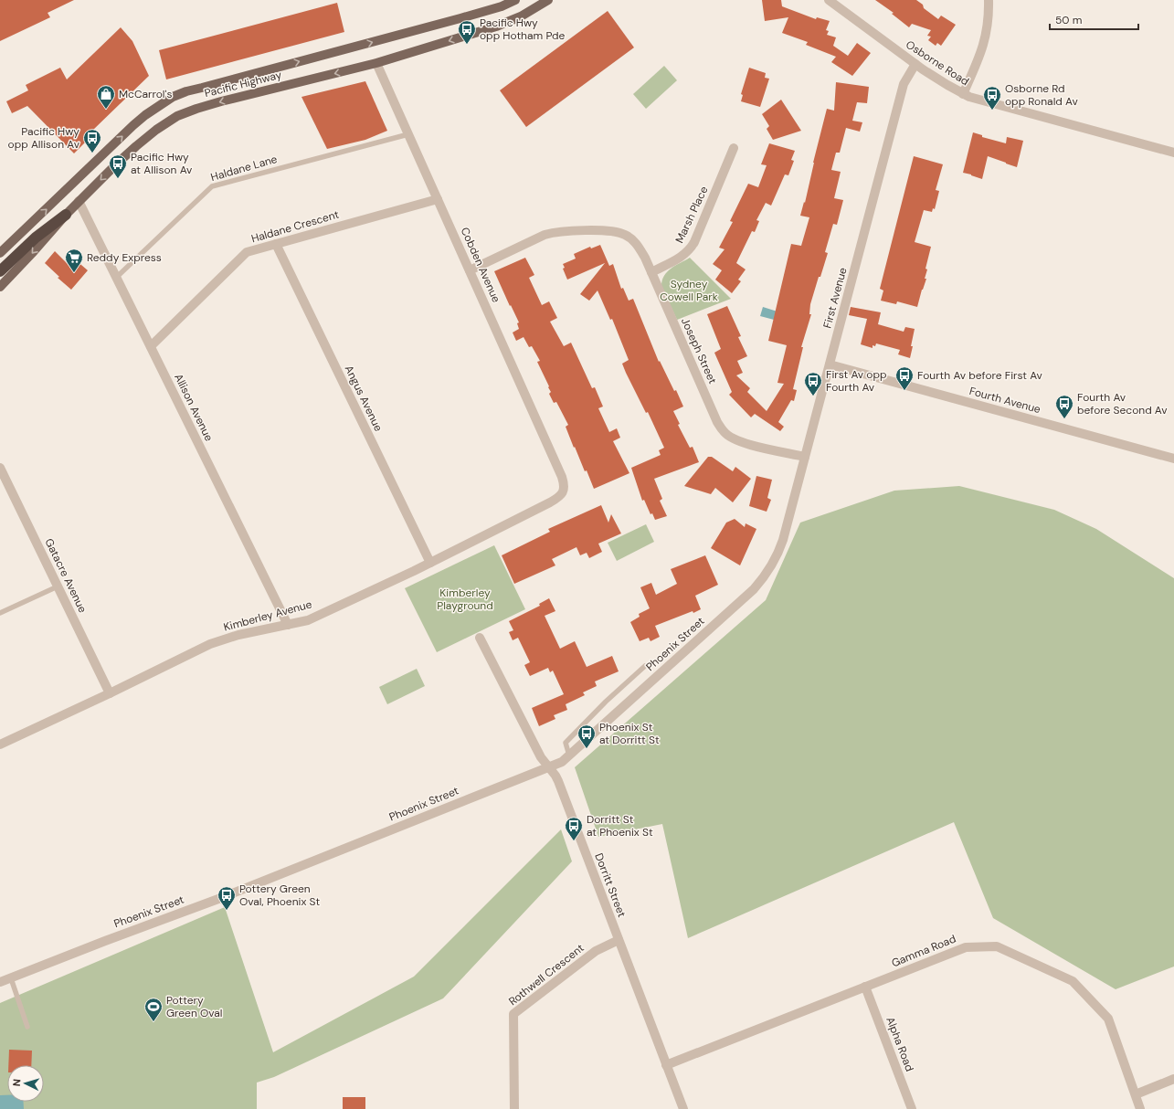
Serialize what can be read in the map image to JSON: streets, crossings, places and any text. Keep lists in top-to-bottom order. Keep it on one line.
{"streets":{"main road":["Pacific Highway"],"street":["Osborne Road","Marsh Place","Haldane Crescent","Cobden Avenue","First Avenue","Joseph Street","Angus Avenue","Fourth Avenue","Allison Avenue","Gatacre Avenue","Kimberley Avenue","Phoenix Street","Dorritt Street","Gamma Road","Rothwell Crescent","Alpha Road"],"lane":["Haldane Lane"]},"crossings":[["Osborne Road","First Avenue"],["Pacific Highway","Cobden Avenue"],["Pacific Highway","Allison Avenue"],["Haldane Lane","Cobden Avenue"],["Haldane Lane","Allison Avenue"],["Marsh Place","Joseph Street"],["Haldane Crescent","Cobden Avenue"],["Haldane Crescent","Angus Avenue"],["Haldane Crescent","Allison Avenue"],["Cobden Avenue","Joseph Street"],["Cobden Avenue","Kimberley Avenue"],["First Avenue","Joseph Street"],["First Avenue","Fourth Avenue"],["First Avenue","Phoenix Street"],["Angus Avenue","Kimberley Avenue"],["Allison Avenue","Kimberley Avenue"],["Gatacre Avenue","Kimberley Avenue"],["Phoenix Street","Dorritt Street"],["Dorritt Street","Gamma Road"],["Dorritt Street","Rothwell Crescent"],["Gamma Road","Alpha Road"]],"parks":["Sydney Cowell Park","Kimberley Playground"],"places":{"bus stop":["Pacific Hwy opp Hotham Pde","Osborne Rd opp Ronald Av","Pacific Hwy opp Allison Av","Pacific Hwy at Allison Av","Fourth Av before First Av","First Av opp Fourth Av","Fourth Av before Second Av","Phoenix St at Dorritt St","Dorritt St at Phoenix St","Pottery Green Oval, Phoenix St"],"shop":["McCarrol's"],"supermarket":["Reddy Express"],"sports":["Pottery Green Oval"]},"scale_bar":"50 m","north":"left"}
